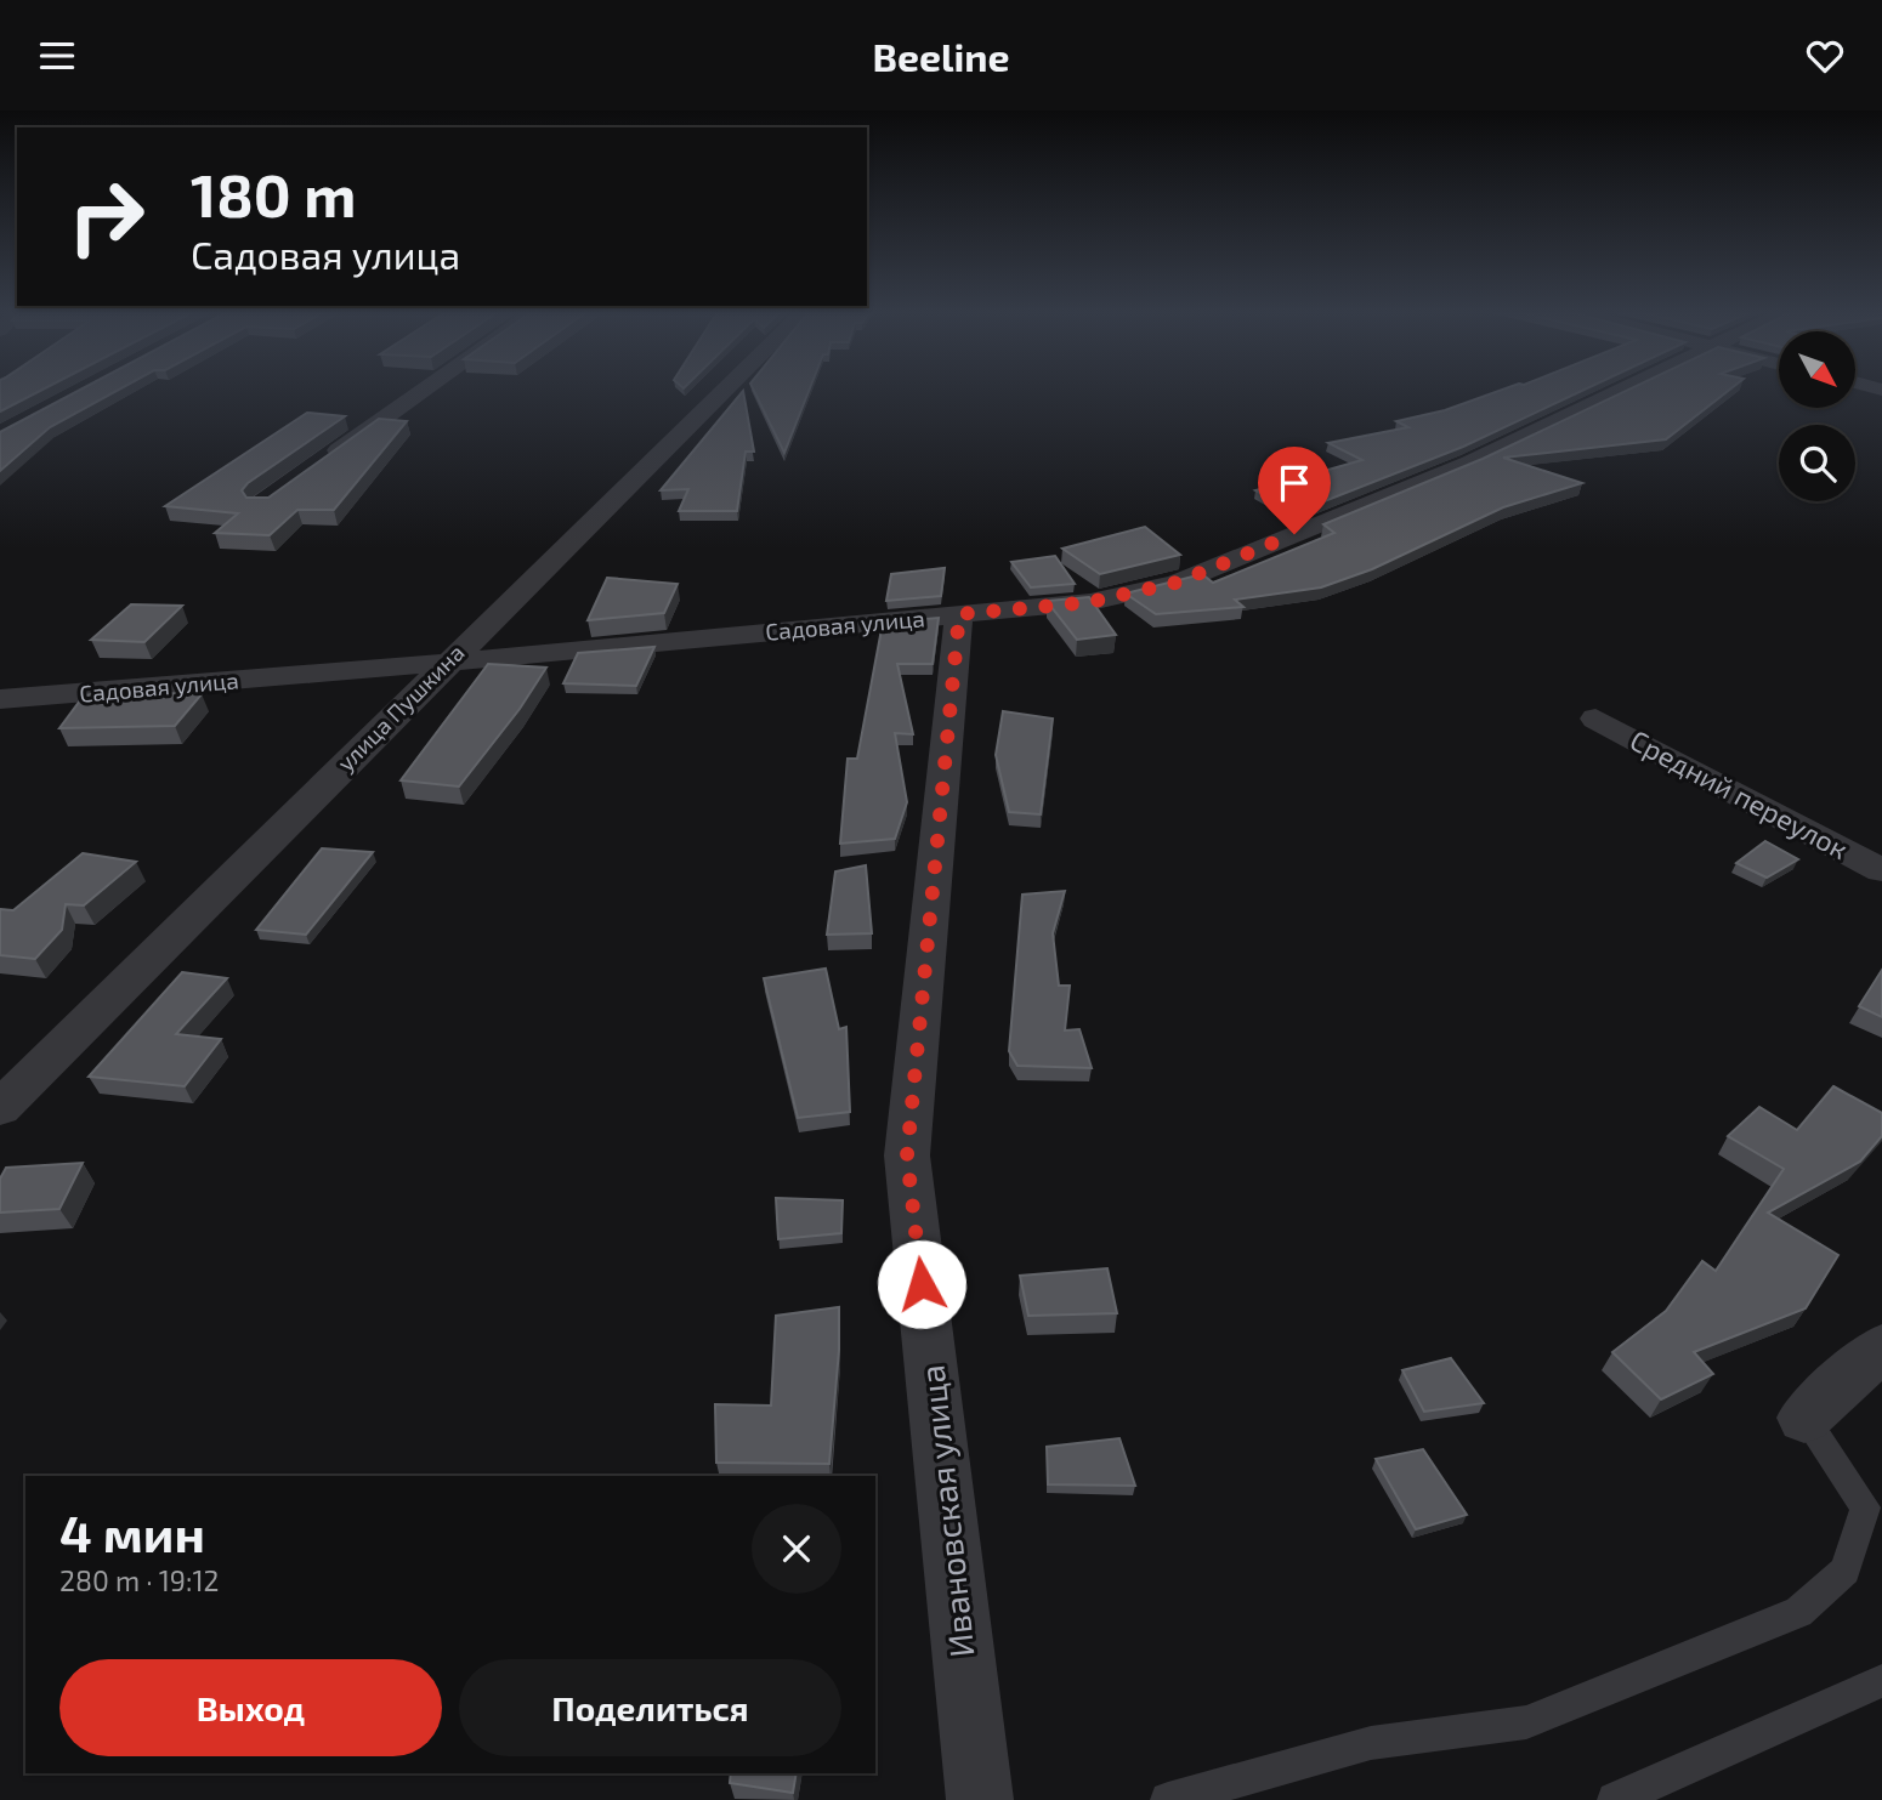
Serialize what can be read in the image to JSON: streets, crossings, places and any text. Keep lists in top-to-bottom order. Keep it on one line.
{"streets":{"street":["Садовая улица","улица Пушкина","Средний переулок","Ивановская улица"]},"crossings":[["Садовая улица","улица Пушкина"],["Садовая улица","Ивановская улица"]],"north":"bottom right","page":{"header":"Beeline","turn":["180 m","Садовая улица"],"heading":["4 мин","280 m · 19:12"],"buttons":["Выход","Поделиться"]}}
